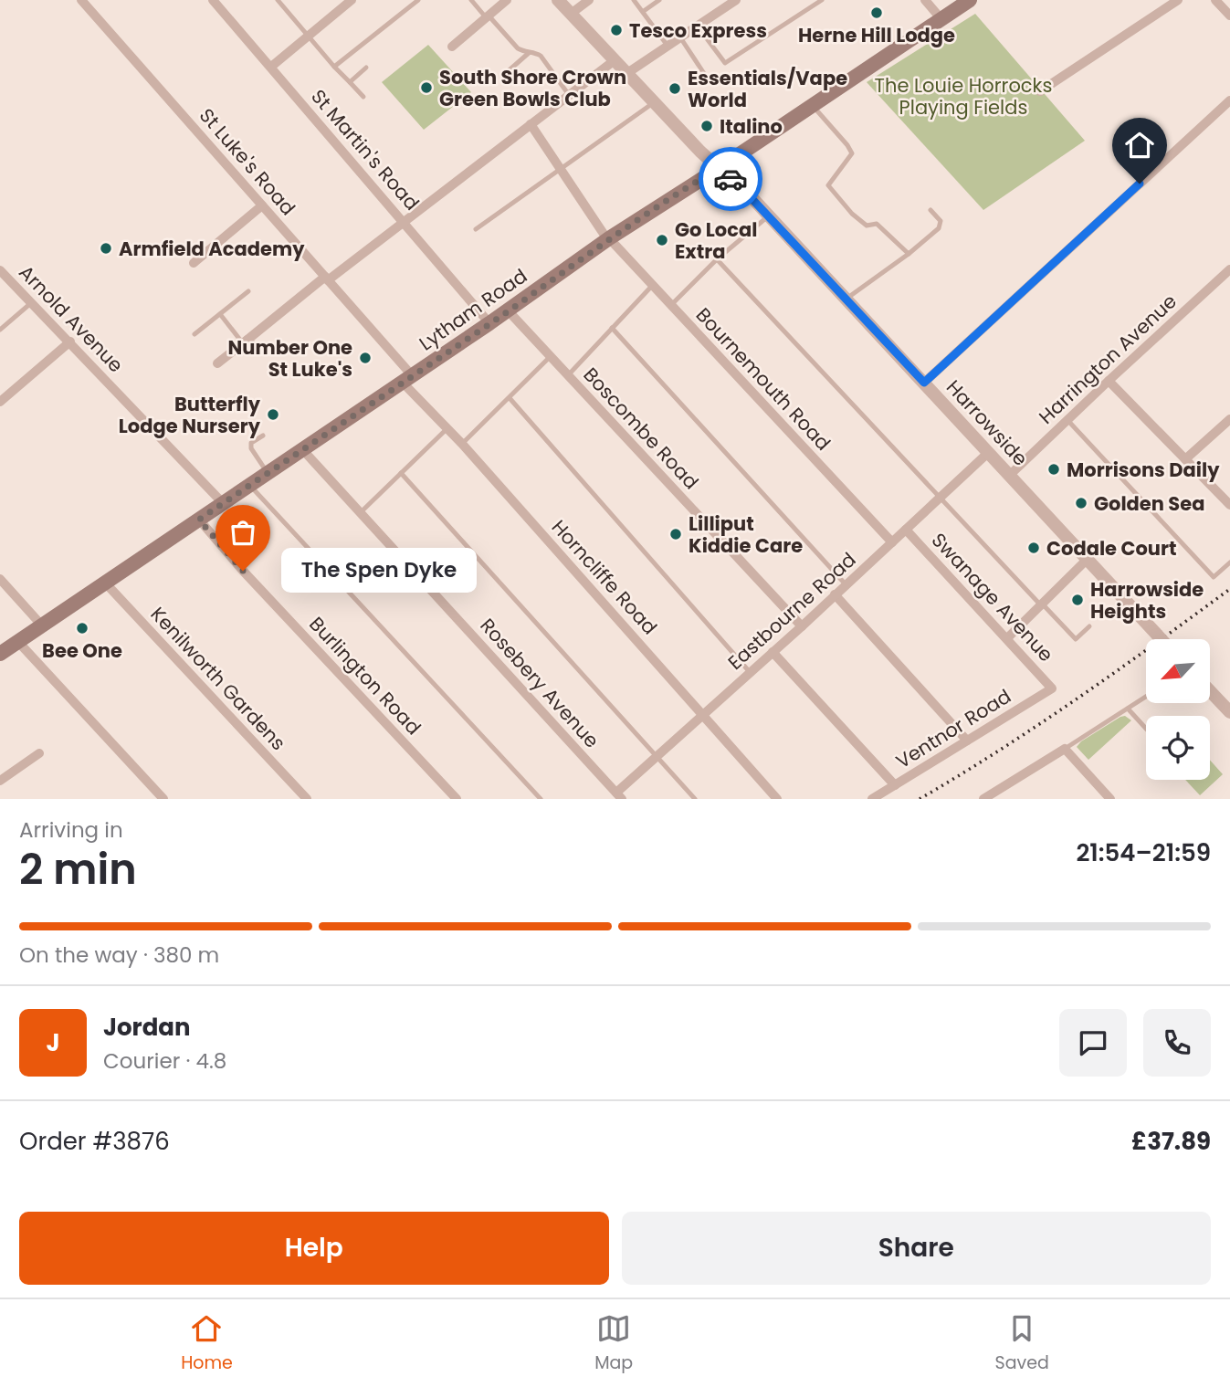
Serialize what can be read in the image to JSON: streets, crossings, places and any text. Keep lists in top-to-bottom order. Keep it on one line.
{"streets":{"main road":["Lytham Road"],"street":["St Martin's Road","St Luke's Road","Arnold Avenue","Harrington Avenue","Bournemouth Road","Harrowside","Boscombe Road","Horncliffe Road","Swanage Avenue","Eastbourne Road","Burlington Road","Kenilworth Gardens","Rosebery Avenue","Ventnor Road"]},"crossings":[["St Martin's Road","Lytham Road"],["St Luke's Road","Lytham Road"],["St Luke's Road","Horncliffe Road"],["Lytham Road","Arnold Avenue"],["Lytham Road","Bournemouth Road"],["Lytham Road","Harrowside"],["Lytham Road","Boscombe Road"],["Lytham Road","Horncliffe Road"],["Lytham Road","Burlington Road"],["Lytham Road","Kenilworth Gardens"],["Lytham Road","Rosebery Avenue"],["Harrington Avenue","Harrowside"],["Bournemouth Road","Eastbourne Road"],["Harrowside","Eastbourne Road"],["Boscombe Road","Eastbourne Road"],["Horncliffe Road","Eastbourne Road"],["Swanage Avenue","Eastbourne Road"],["Swanage Avenue","Ventnor Road"],["Eastbourne Road","Rosebery Avenue"]],"parks":["The Louie Horrocks Playing Fields"],"places":["Herne Hill Lodge","Tesco Express","South Shore Crown Green Bowls Club","Essentials/Vape World","Italino","Go Local Extra","Armfield Academy","Number One St Luke's","Butterfly Lodge Nursery","Morrisons Daily","Golden Sea","Lilliput Kiddie Care","Codale Court","The Spen Dyke","Harrowside Heights","Bee One"],"north":"bottom left","page":{"bubble":"The Spen Dyke","heading":["2 min","Arriving in","21:54–21:59"],"panel":["Jordan","Courier · 4.8","Order #3876","£37.89"],"bar":"On the way · 380 m","round":"J","buttons":["Help","Share"],"tabs":["Home","Map","Saved"]}}
